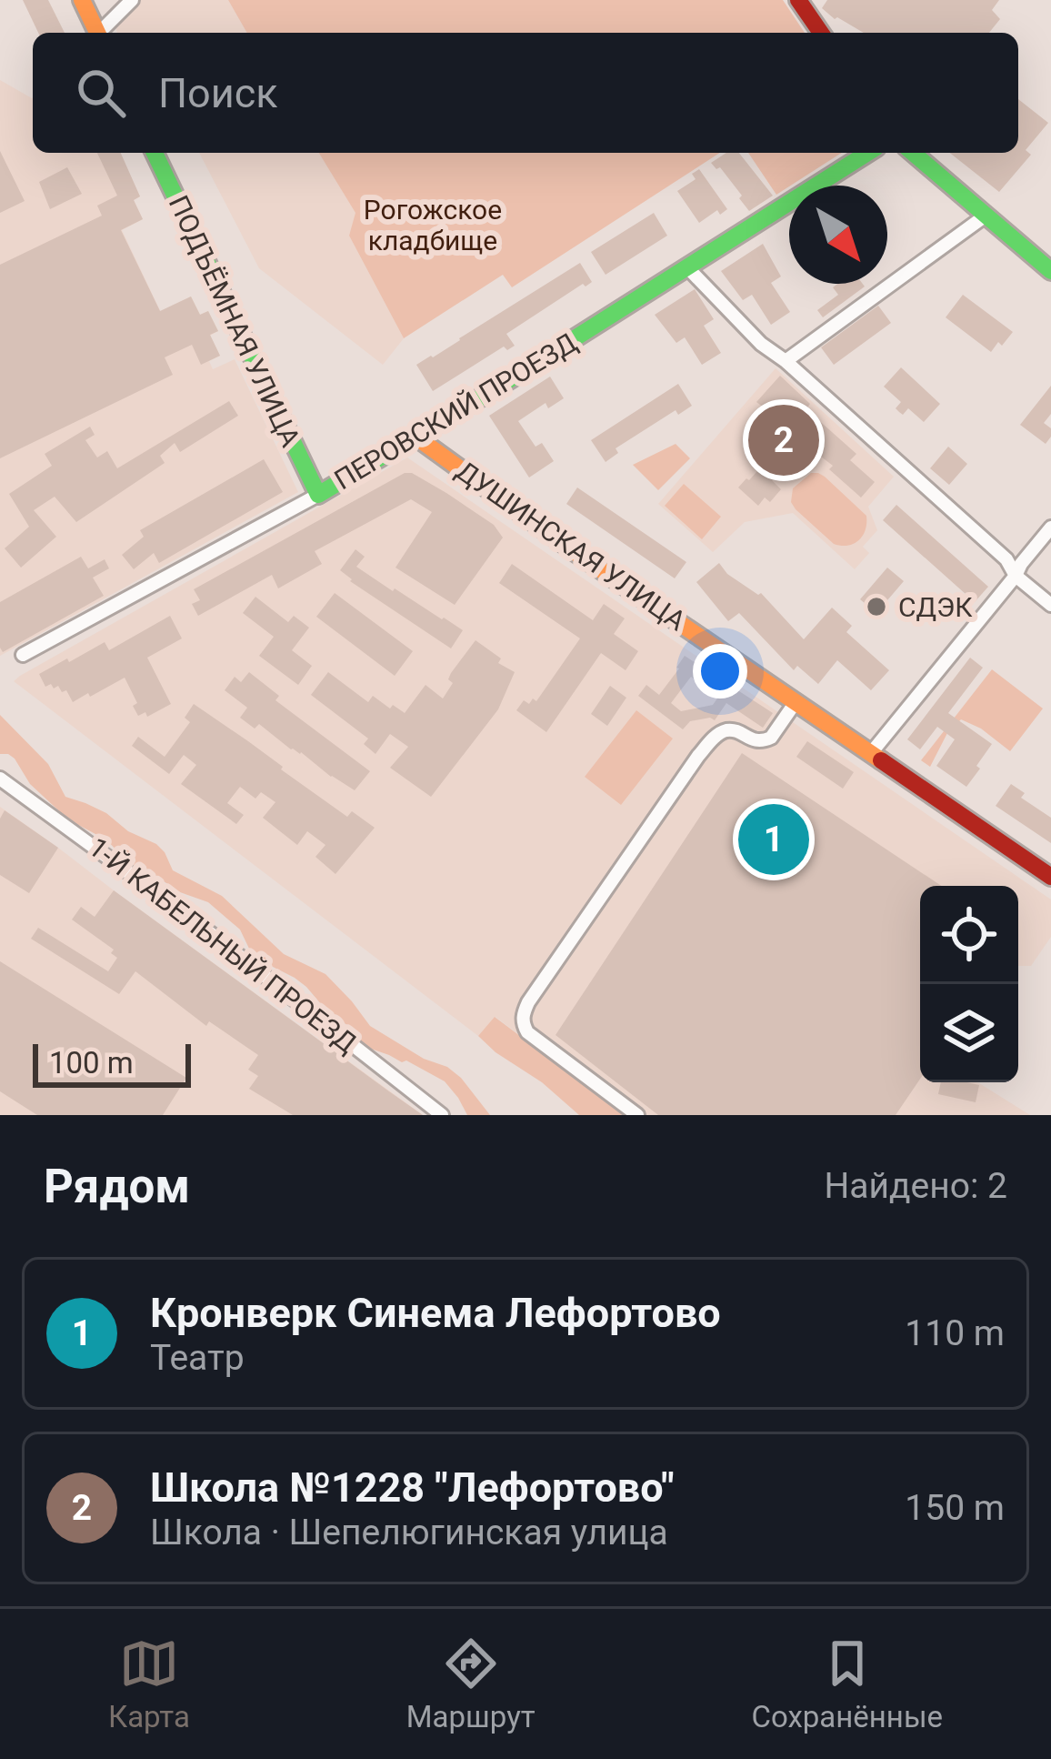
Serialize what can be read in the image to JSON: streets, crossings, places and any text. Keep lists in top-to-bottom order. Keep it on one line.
{"streets":{"street":["ПОДЪЁМНАЯ УЛИЦА","ПЕРОВСКИЙ ПРОЕЗД","ДУШИНСКАЯ УЛИЦА","1-Й КАБЕЛЬНЫЙ ПРОЕЗД"]},"crossings":[["ПОДЪЁМНАЯ УЛИЦА","ПЕРОВСКИЙ ПРОЕЗД"],["ПЕРОВСКИЙ ПРОЕЗД","ДУШИНСКАЯ УЛИЦА"]],"parks":["Рогожское кладбище"],"places":["СДЭК"],"scale_bar":"100 m","north":"bottom right","page":{"search":"Поиск","pins":["2","1"],"scale":"100 m","heading":["Рядом","Найдено: 2"],"list":[{"mark":"1","name":"Кронверк Синема Лефортово","note":"Театр","value":"110 m"},{"mark":"2","name":"Школа №1228 \"Лефортово\"","note":"Школа · Шепелюгинская улица","value":"150 m"}],"nav":["Карта","Маршрут","Сохранённые"]}}
